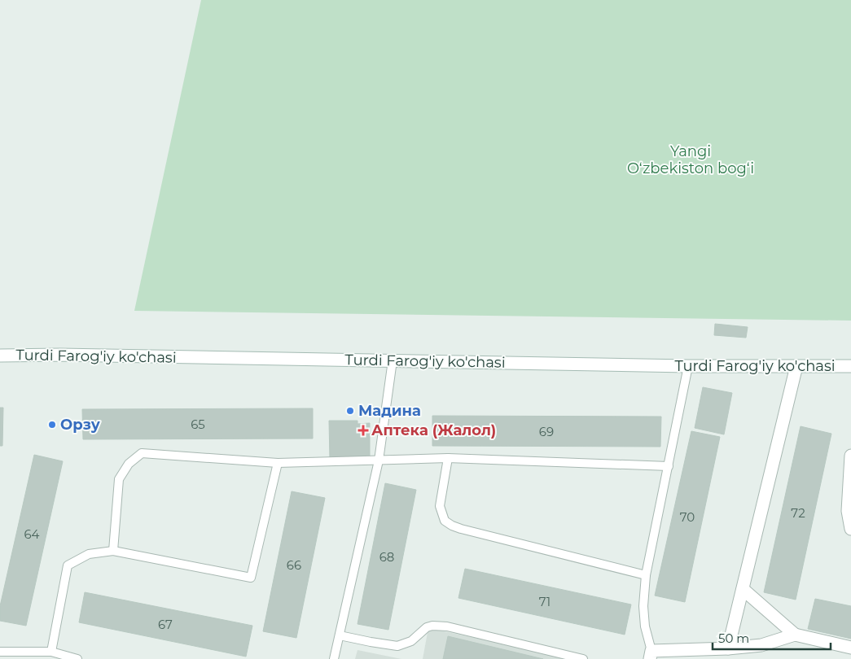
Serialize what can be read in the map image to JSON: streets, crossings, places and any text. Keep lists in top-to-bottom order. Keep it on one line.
{"streets":{"main road":["Turdi Farog'iy ko'chasi"]},"parks":["Yangi Oʻzbekiston bogʻi"],"places":{"other":["Мадина","Орзу"],"health":["Аптека (Жалол)"]},"house_numbers":["65","69","72","70","64","68","66","71","67"],"scale_bar":"50 m"}
